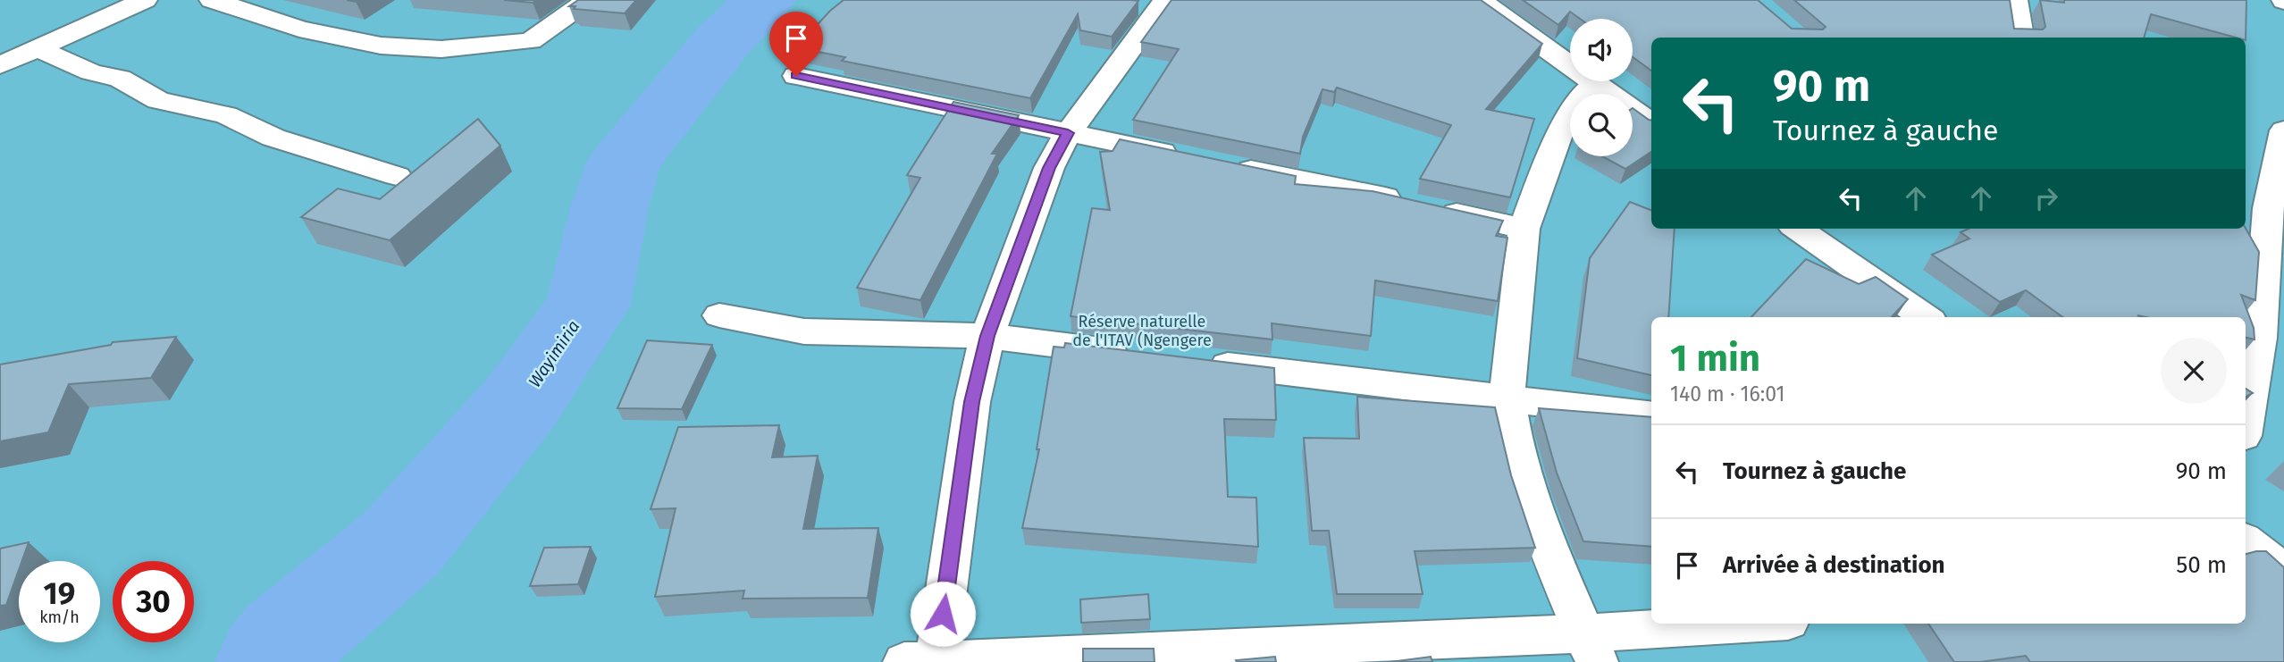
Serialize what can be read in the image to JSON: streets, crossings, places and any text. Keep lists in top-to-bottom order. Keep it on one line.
{"water":["Wayimiria"],"parks":["Réserve naturelle de l'ITAV (Ngengere"],"page":{"turn":["90 m","Tournez à gauche"],"heading":["1 min","140 m · 16:01"],"list":[{"name":"Tournez à gauche","value":"90 m"},{"name":"Arrivée à destination","value":"50 m"}],"speed":"19 km/h","limit":"30"}}
